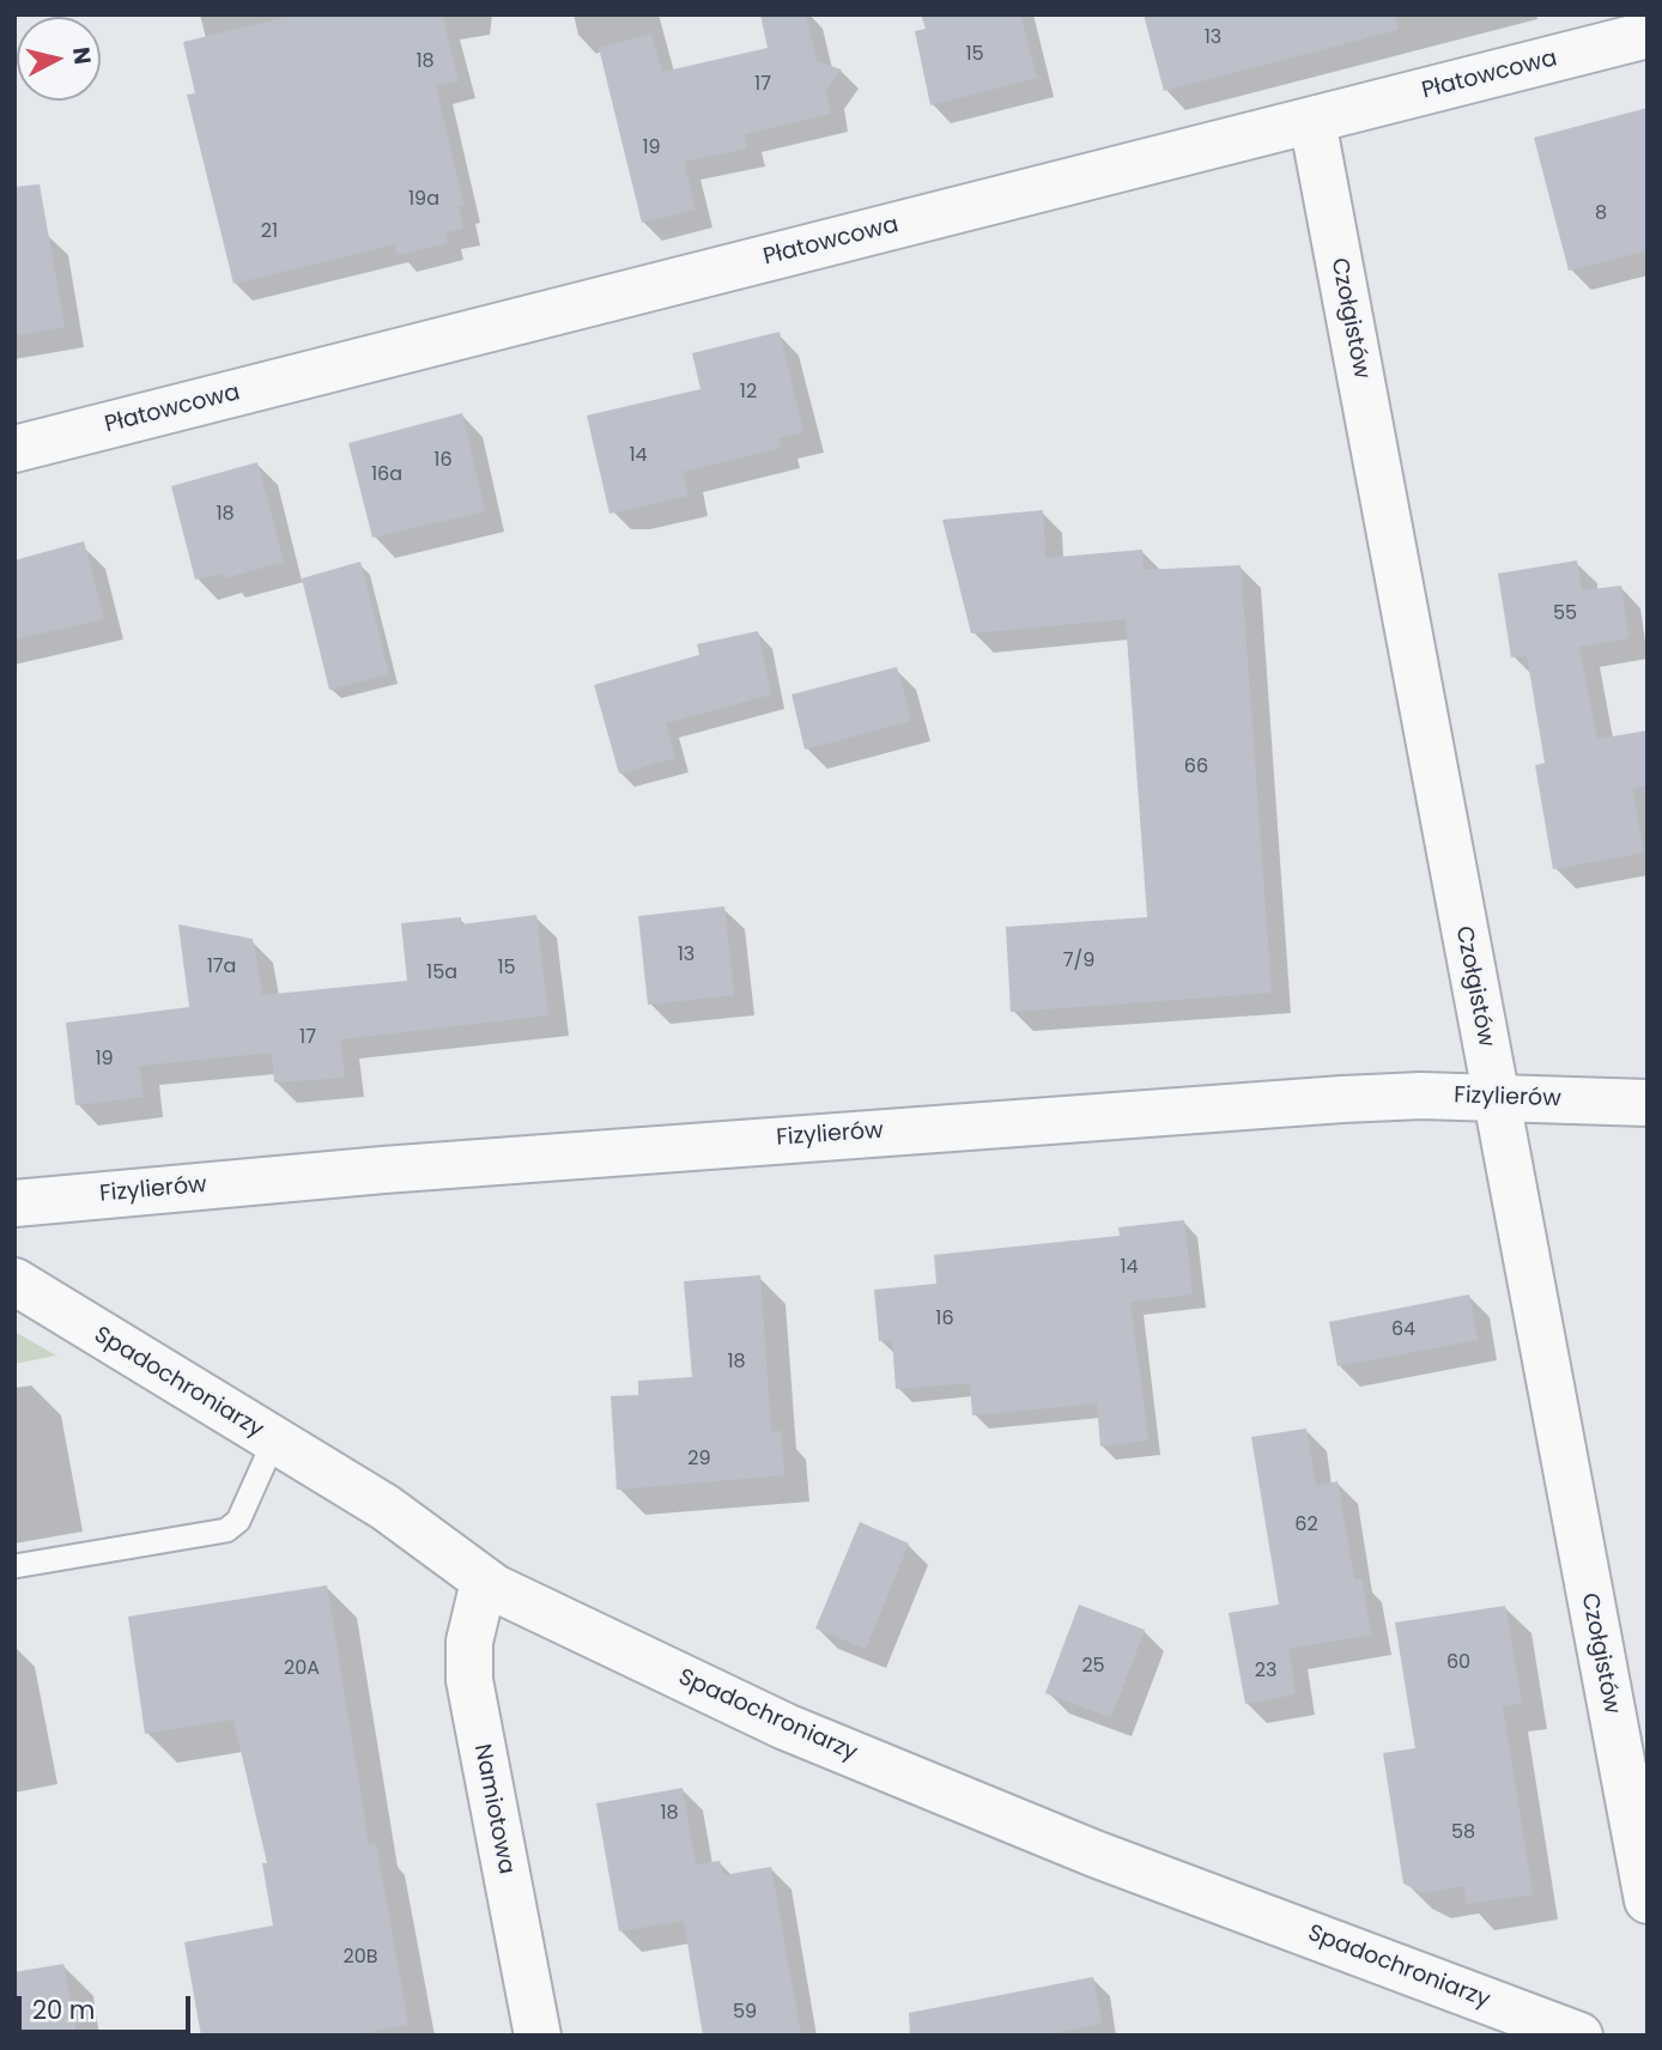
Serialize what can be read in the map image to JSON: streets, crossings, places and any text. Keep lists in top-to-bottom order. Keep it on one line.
{"streets":{"street":["Płatowcowa","Czołgistów","Fizylierów","Spadochroniarzy","Namiotowa"]},"crossings":[["Płatowcowa","Czołgistów"],["Czołgistów","Fizylierów"],["Spadochroniarzy","Namiotowa"]],"house_numbers":["13","15","18","17","19","19a","8","21","12","14","16","16a","18","55","66","13","7/9","17a","15","15a","17","19","14","16","64","18","29","62","60","25","20A","23","18","58","20B","59"],"scale_bar":"20 m","north":"right"}
